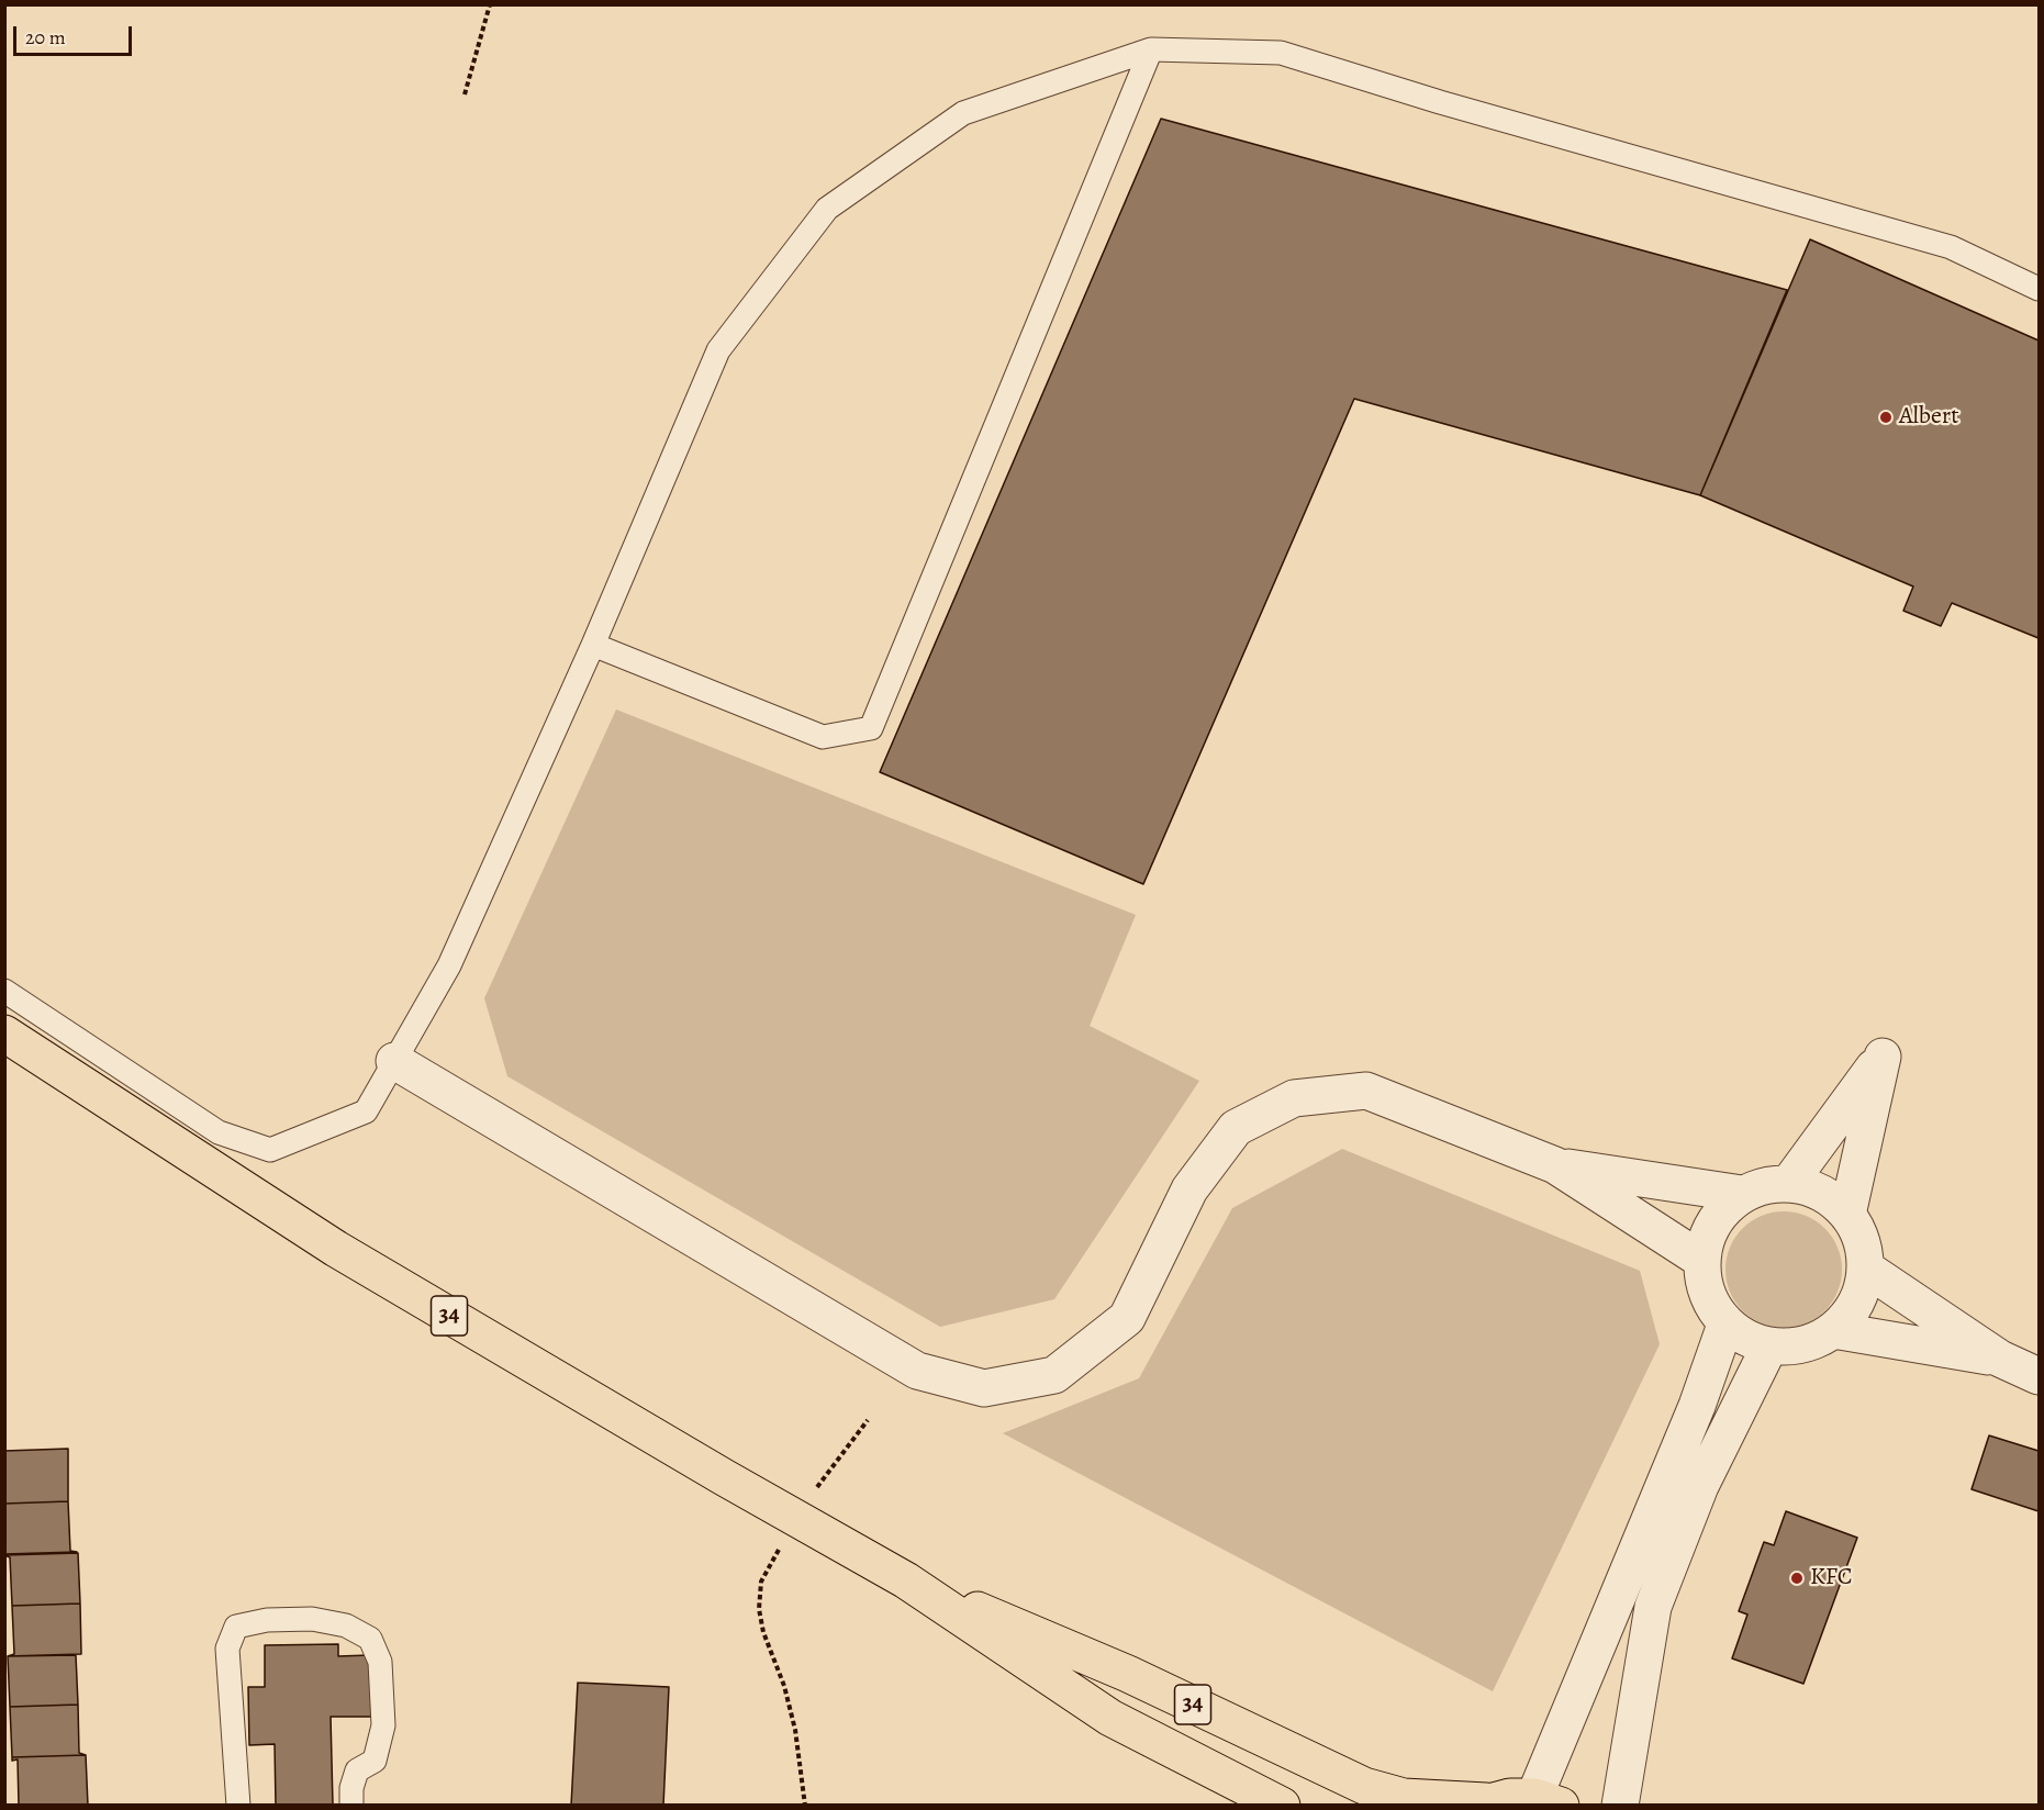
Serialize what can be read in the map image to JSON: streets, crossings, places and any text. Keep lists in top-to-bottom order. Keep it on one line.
{"streets":{"main road":["34"]},"places":["Albert","KFC"],"scale_bar":"20 m"}
